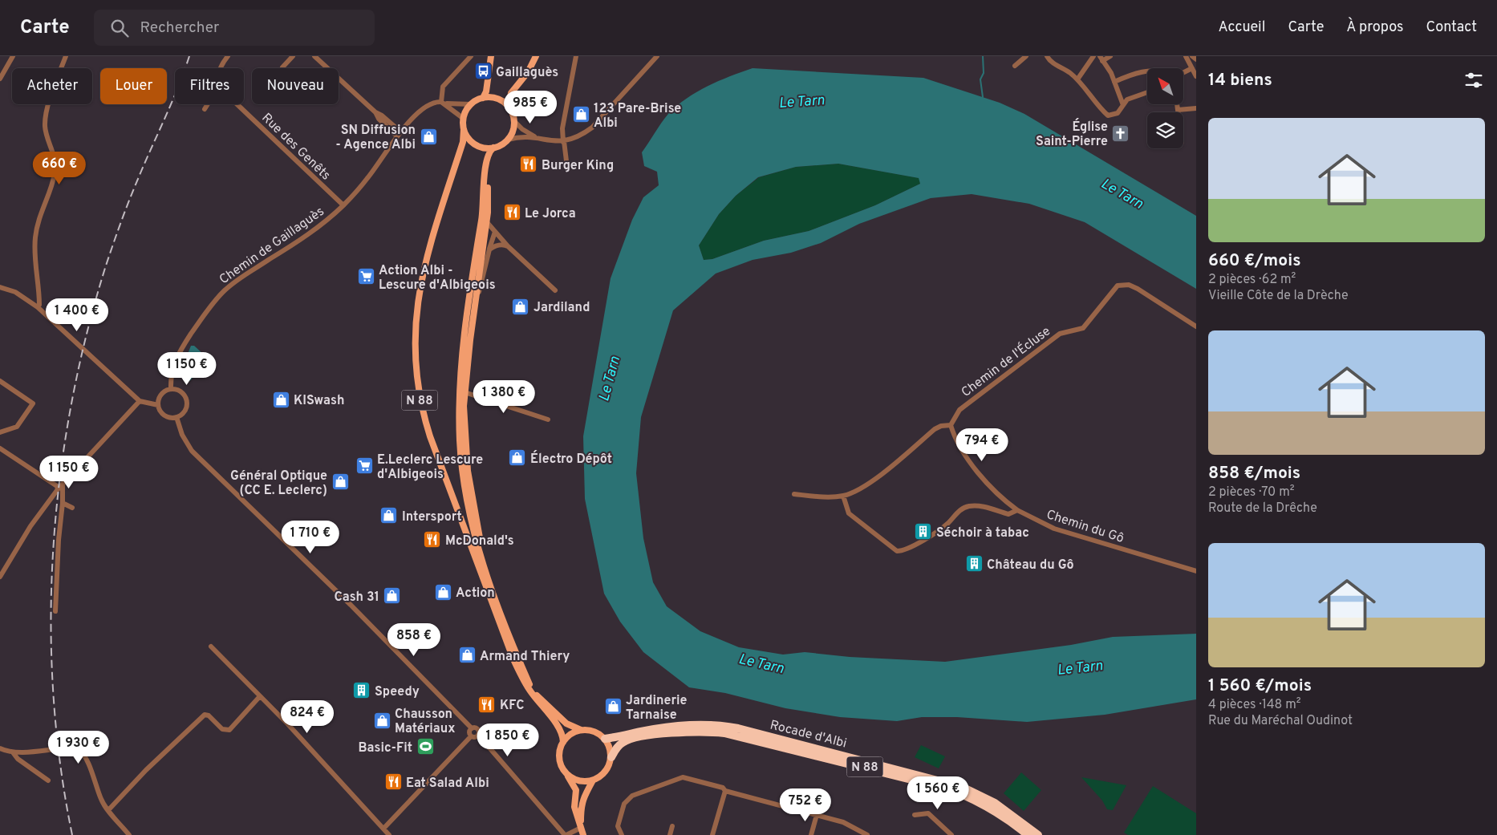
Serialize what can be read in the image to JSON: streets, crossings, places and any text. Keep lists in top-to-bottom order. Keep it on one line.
{"streets":{"highway":["N 88","Rocade d'Albi"],"street":["Rue des Genêts","Chemin de Gaillaguès","Chemin de l'Écluse","Chemin du Gô"]},"crossings":[["Rue des Genêts","Chemin de Gaillaguès"],["Chemin de l'Écluse","Chemin du Gô"],["N 88","Rocade d'Albi"]],"water":["Le Tarn"],"places":{"bus stop":["Gaillaguès"],"shop":["123 Pare-Brise Albi","SN Diffusion - Agence Albi","Jardiland","KISwash","Électro Dépôt","Général Optique (CC E. Leclerc)","Intersport","Action","Cash 31","Armand Thiery","Jardinerie Tarnaise","Chausson Matériaux"],"church":["Église Saint-Pierre"],"restaurant":["Burger King","Le Jorca","McDonald's","KFC","Eat Salad Albi"],"supermarket":["Action Albi - Lescure d'Albigeois","E.Leclerc Lescure d'Albigeois"],"building":["Séchoir à tabac","Château du Gô","Speedy"],"sports":["Basic-Fit"]},"north":"top left","page":{"header":"Carte","search":"Rechercher","nav":["Accueil","Carte","À propos","Contact"],"heading":"14 biens","chip":["Acheter","Louer","Filtres","Nouveau"],"price":["985 €","660 €","1 400 €","1 150 €","1 380 €","794 €","1 150 €","1 710 €","858 €","824 €","1 850 €","1 930 €","1 560 €","752 €"],"list":[{"name":"660 €/mois","note":"2 pièces · 62 m² · Vieille Côte de la Drèche"},{"name":"858 €/mois","note":"2 pièces · 70 m² · Route de la Drêche"},{"name":"1 560 €/mois","note":"4 pièces · 148 m² · Rue du Maréchal Oudinot"}]}}
